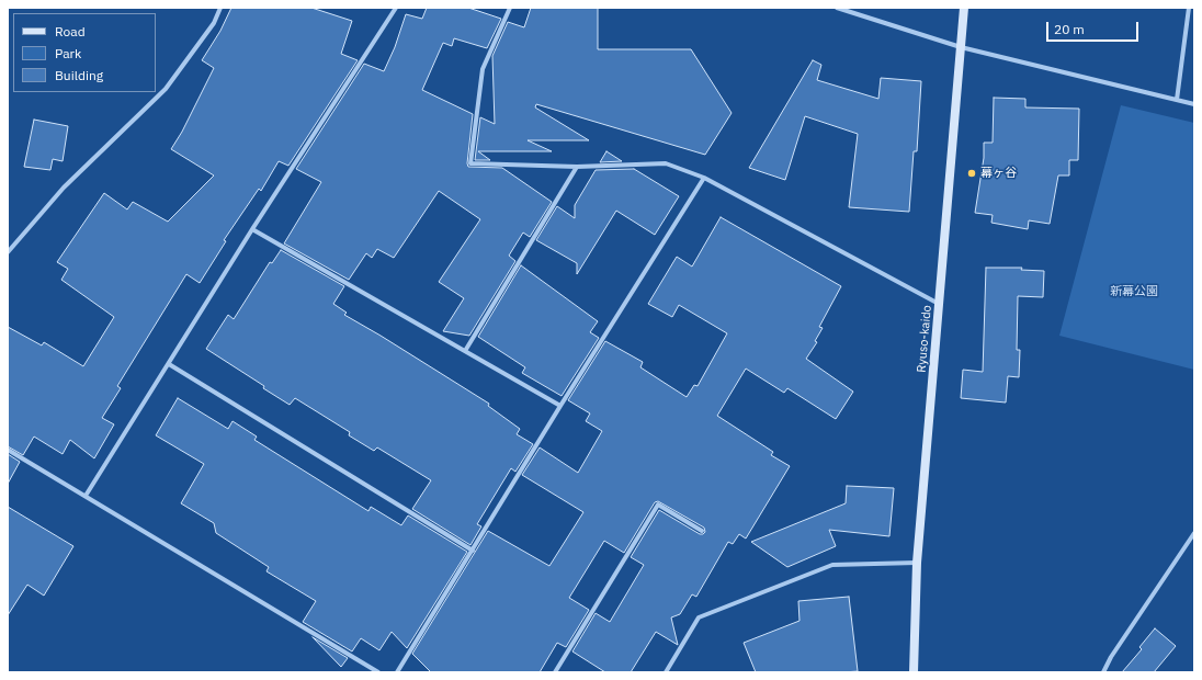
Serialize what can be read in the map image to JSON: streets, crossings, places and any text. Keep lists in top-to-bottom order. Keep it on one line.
{"streets":{"main road":["Ryuso-kaido"]},"parks":["新幕公園"],"places":["幕ヶ谷"],"legend":["Road","Park","Building"],"scale_bar":"20 m"}
